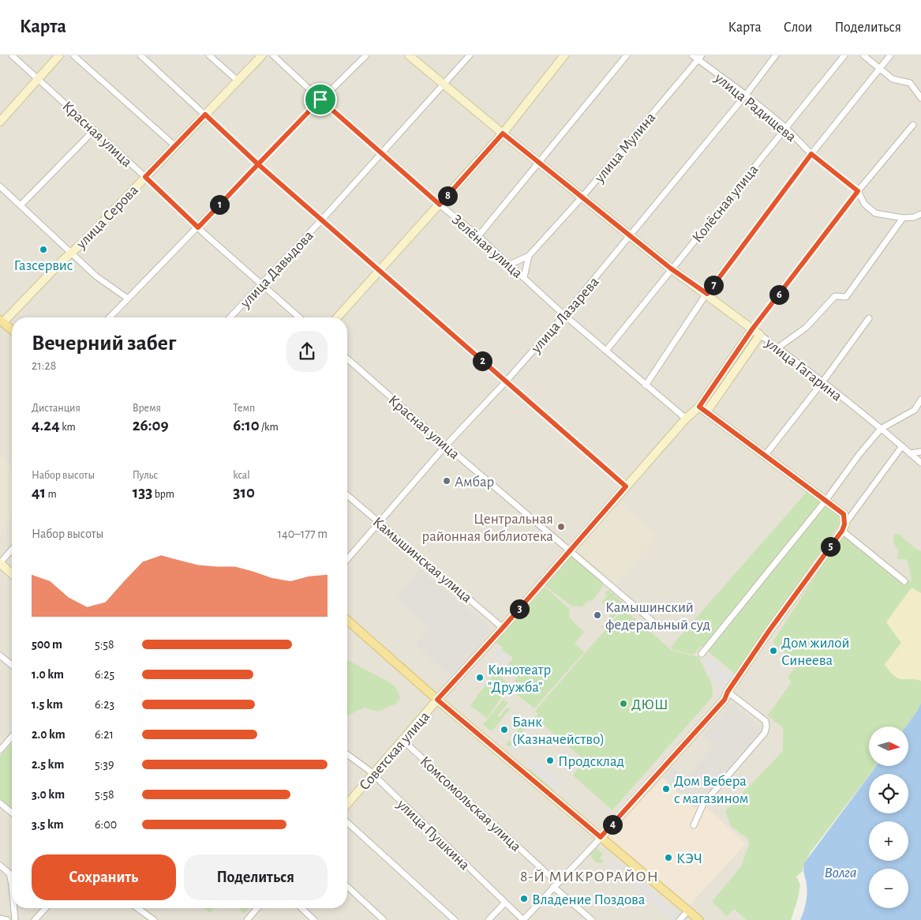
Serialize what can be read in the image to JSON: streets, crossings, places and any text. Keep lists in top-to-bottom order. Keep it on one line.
{"streets":{"street":["улица Радищева","Красная улица","улица Мулина","Колёсная улица","улица Серова","Зелёная улица","улица Давыдова","улица Лазарева","улица Гагарина","Камышинская улица","Советская улица","Комсомольская улица","улица Пушкина"]},"crossings":[["улица Радищева","улица Мулина"],["улица Радищева","Колёсная улица"],["улица Радищева","улица Лазарева"],["улица Радищева","Советская улица"],["Красная улица","улица Серова"],["Красная улица","улица Давыдова"],["Красная улица","улица Лазарева"],["Красная улица","Советская улица"],["улица Мулина","Зелёная улица"],["улица Мулина","улица Гагарина"],["Колёсная улица","Зелёная улица"],["Колёсная улица","улица Гагарина"],["Зелёная улица","улица Давыдова"],["Зелёная улица","улица Лазарева"],["Зелёная улица","Советская улица"],["улица Давыдова","улица Гагарина"],["улица Лазарева","улица Гагарина"],["улица Лазарева","Камышинская улица"],["улица Гагарина","Советская улица"],["Камышинская улица","Советская улица"],["Советская улица","Комсомольская улица"],["Советская улица","улица Пушкина"]],"districts":["8-Й МИКРОРАЙОН"],"water":["Волга"],"places":["Газсервис","Амбар","Центральная районная библиотека","Камышинский федеральный суд","Дом жилой Синеева","Кинотеатр \"Дружба\"","ДЮШ","Банк (Казначейство)","Продсклад","Дом Вебера с магазином","КЭЧ","Владение Поздова"],"north":"right","page":{"header":"Карта","nav":["Карта","Слои","Поделиться"],"pins":["8","1","7","6","2","5","3","4"],"heading":["Вечерний забег","21:28"],"stats":[["Дистанция","4.24 km"],["Время","26:09"],["Темп","6:10 /km"],["Набор высоты","41 m"],["Пульс","133 bpm"],["kcal","310"]],"chart":["Набор высоты","140–177 m"],"list":[{"name":"500 m","note":"5:58"},{"name":"1.0 km","note":"6:25"},{"name":"1.5 km","note":"6:23"},{"name":"2.0 km","note":"6:21"},{"name":"2.5 km","note":"5:39"},{"name":"3.0 km","note":"5:58"},{"name":"3.5 km","note":"6:00"}],"map_buttons":["+","−"],"buttons":["Сохранить","Поделиться"]}}
